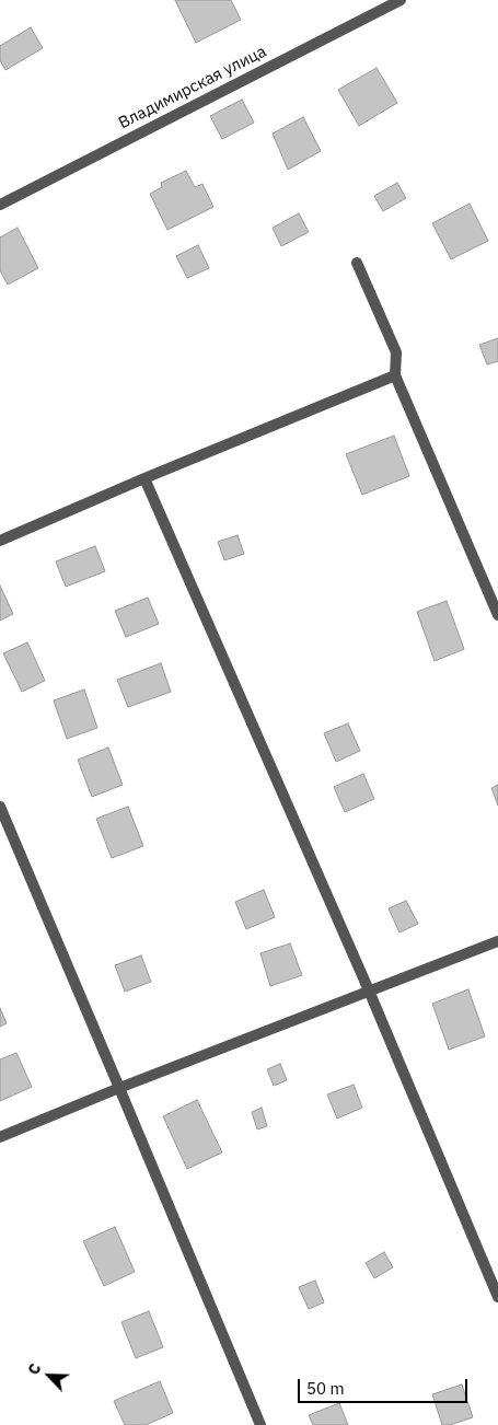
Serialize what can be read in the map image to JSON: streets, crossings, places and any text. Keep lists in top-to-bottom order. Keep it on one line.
{"streets":{"lane":["Владимирская улица"]},"scale_bar":"50 m","north":"top left"}
